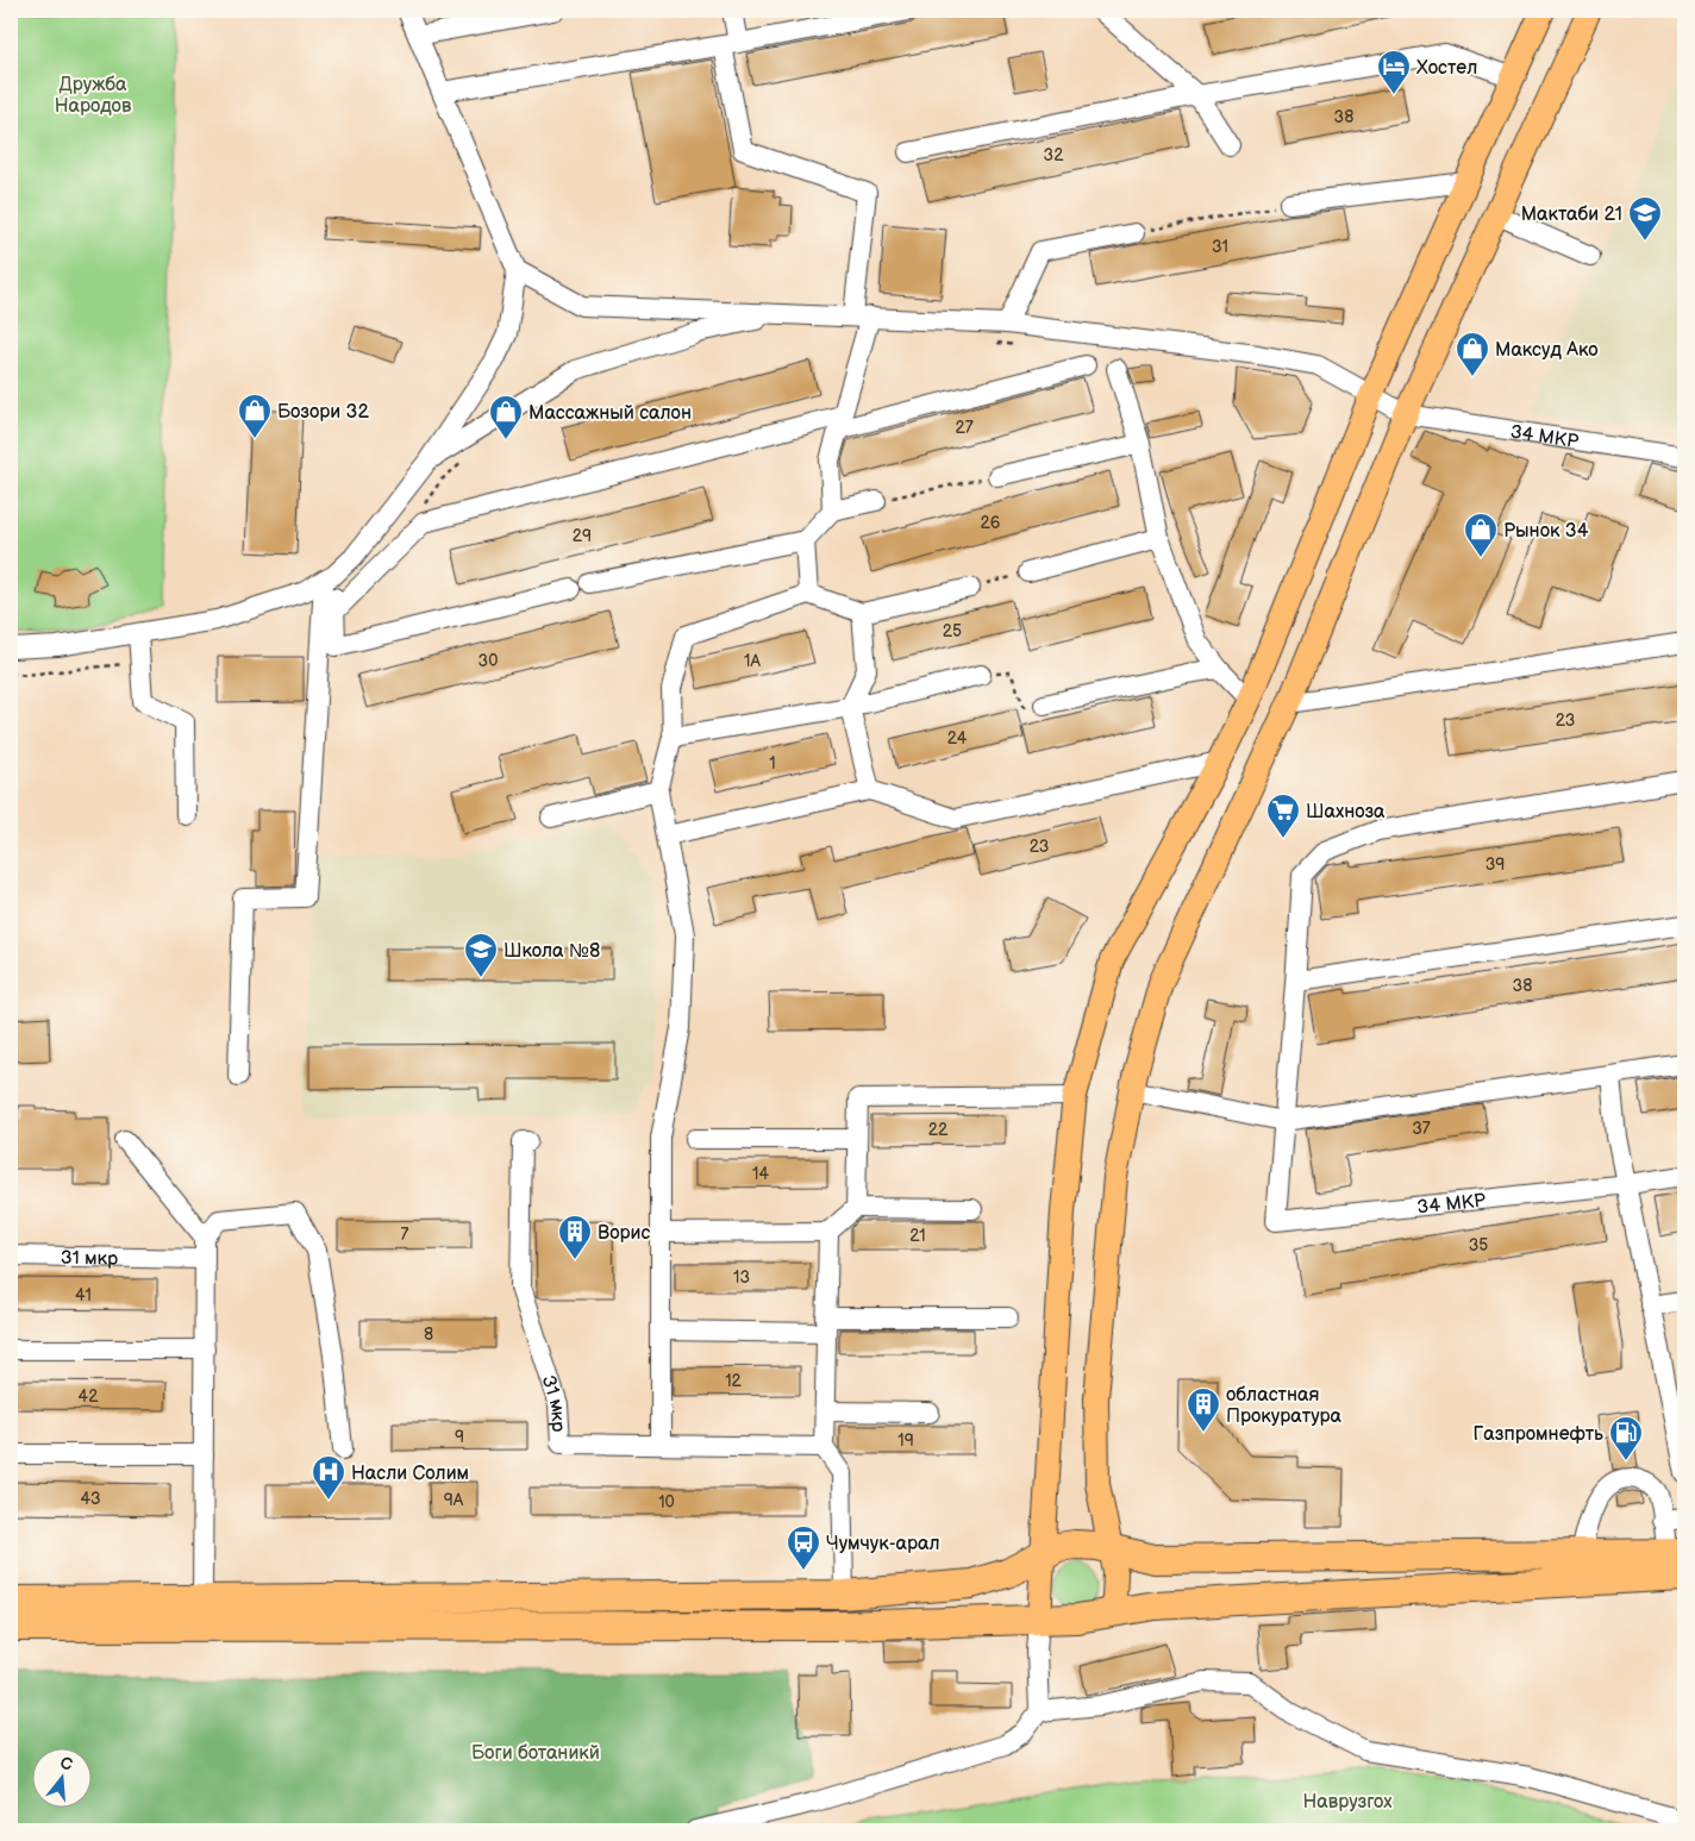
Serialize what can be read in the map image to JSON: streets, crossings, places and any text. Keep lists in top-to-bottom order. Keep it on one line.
{"streets":{"street":["34 МКР","31 мкр"]},"parks":["Дружба Народов","Боги ботаникй","Наврузгох"],"places":{"hotel":["Хостел"],"school or university":["Мактаби 21","Школа №8"],"shop":["Максуд Ако","Бозори 32","Массажный салон","Рынок 34"],"supermarket":["Шахноза"],"building":["Ворис","областная Прокуратура"],"fuel station":["Газпромнефть"],"hospital":["Насли Солим"],"bus stop":["Чумчук-арал"]},"house_numbers":["38","32","31","27","26","29","25","30","1А","23","24","1","23","39","38","37","22","14","7","21","35","13","41","8","12","42","9","19","43","9А","10"],"north":"top"}
